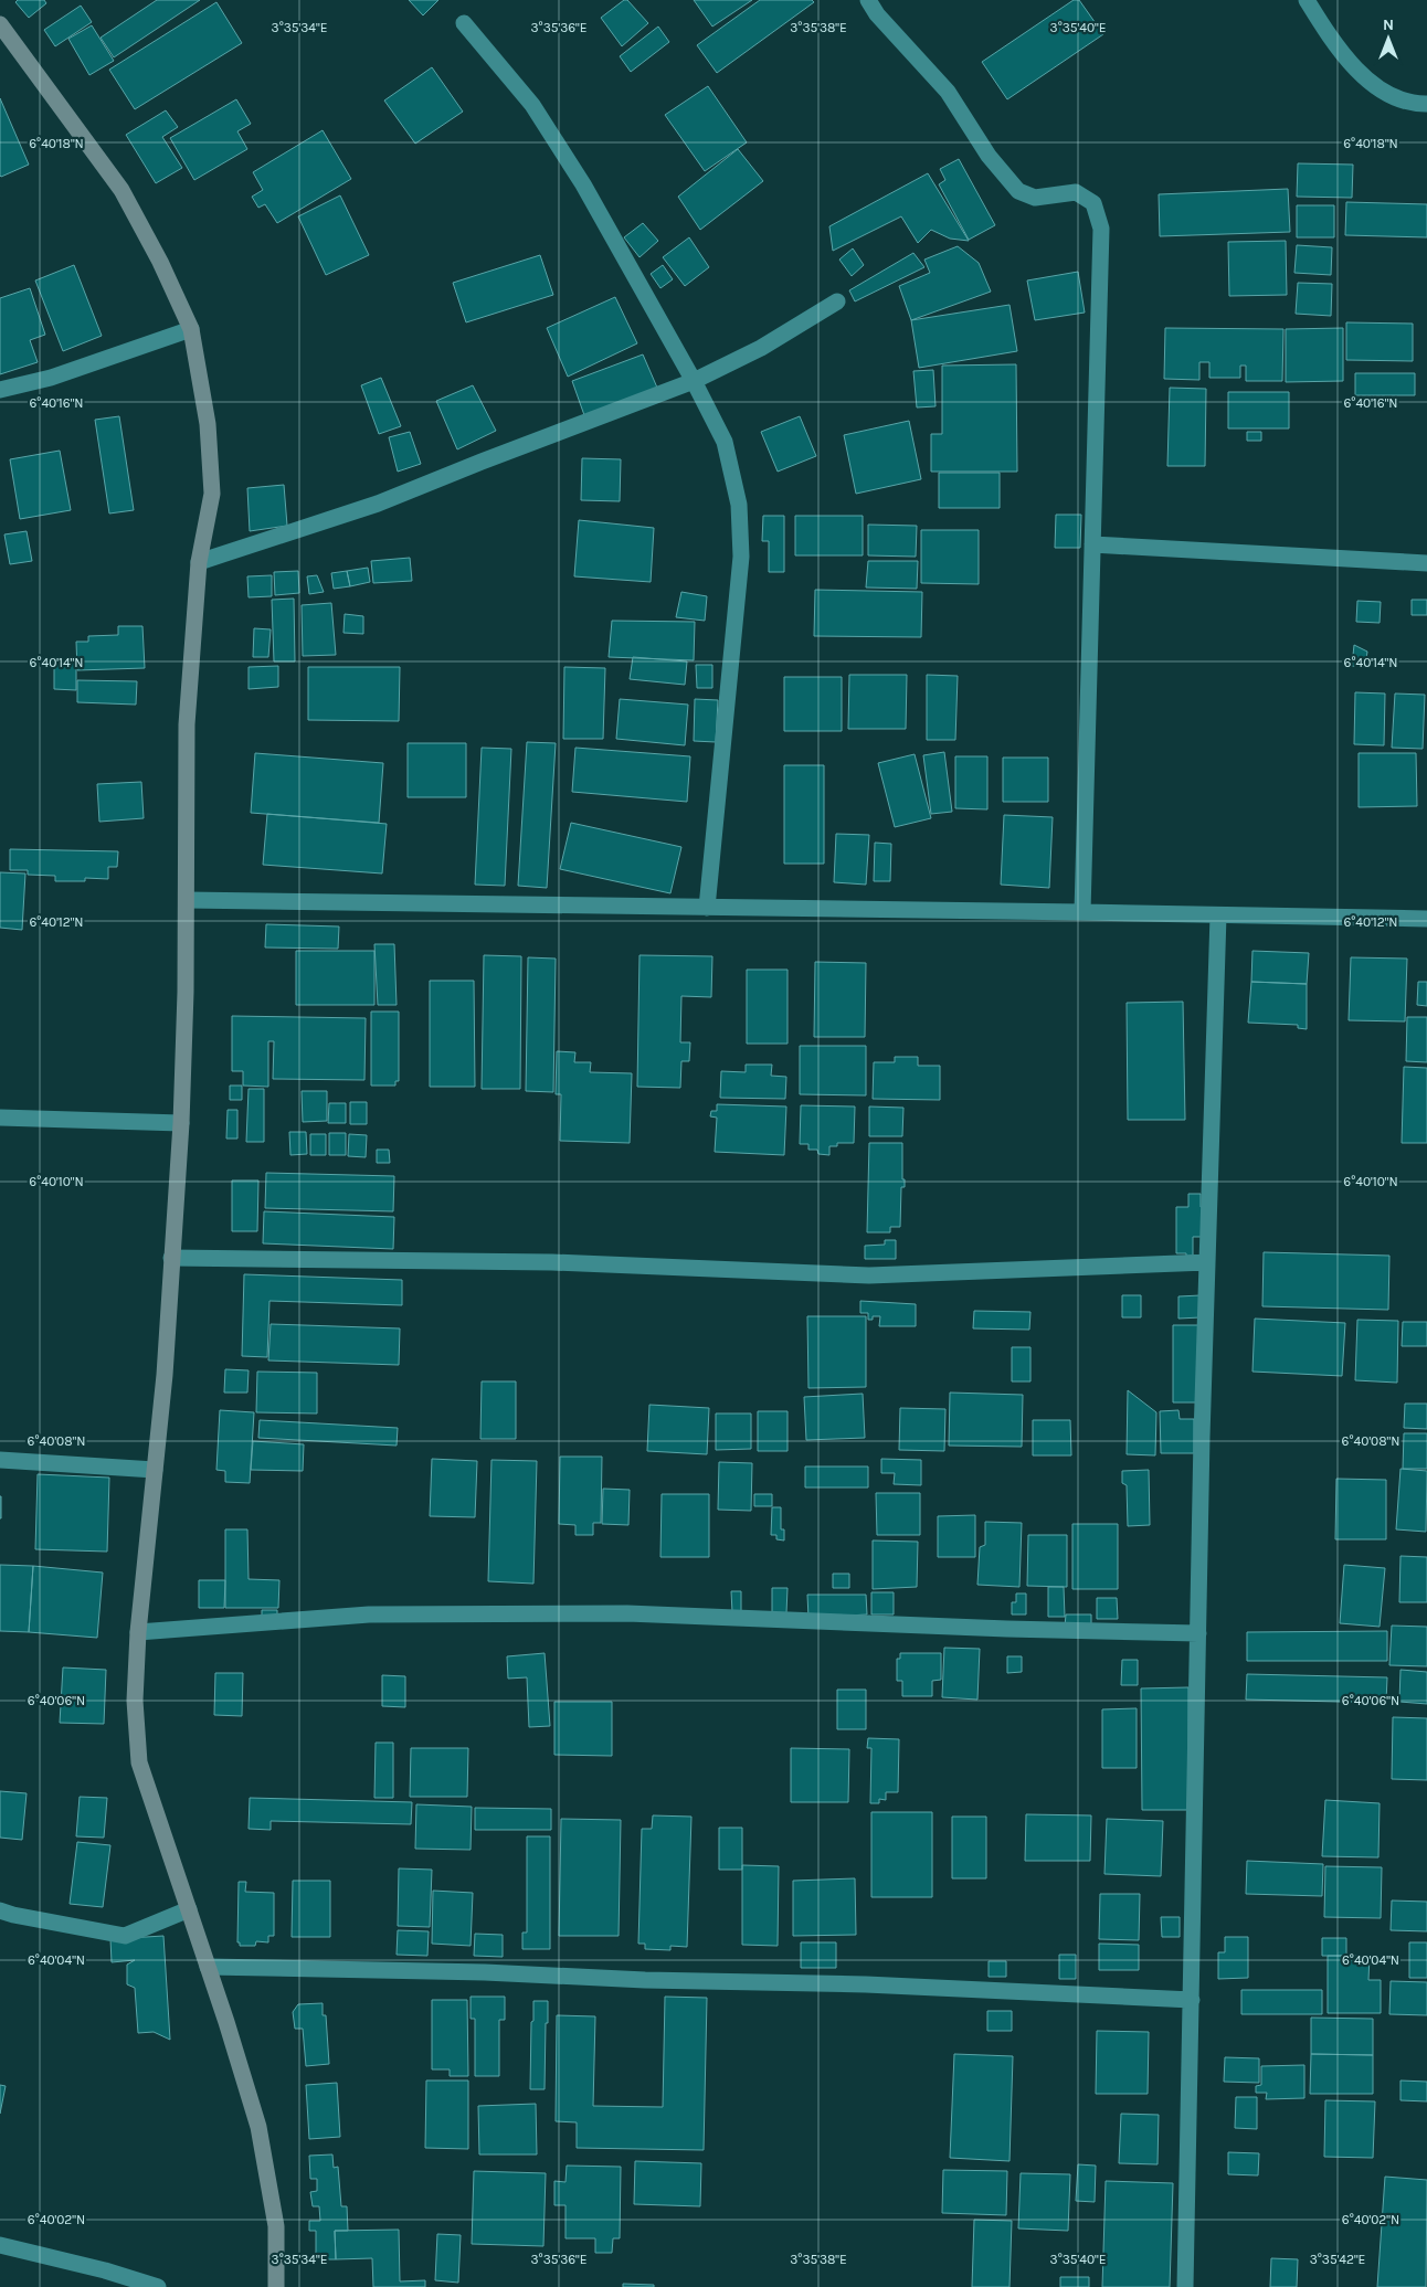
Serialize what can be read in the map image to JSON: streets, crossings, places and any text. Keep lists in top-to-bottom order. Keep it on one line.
{"north":"top","coordinates":["3°35'34\"E","3°35'36\"E","3°35'38\"E","3°35'40\"E","6°40'18\"N","6°40'16\"N","6°40'14\"N","6°40'12\"N","6°40'10\"N","6°40'08\"N","6°40'06\"N","6°40'04\"N","6°40'02\"N","3°35'42\"E"]}
